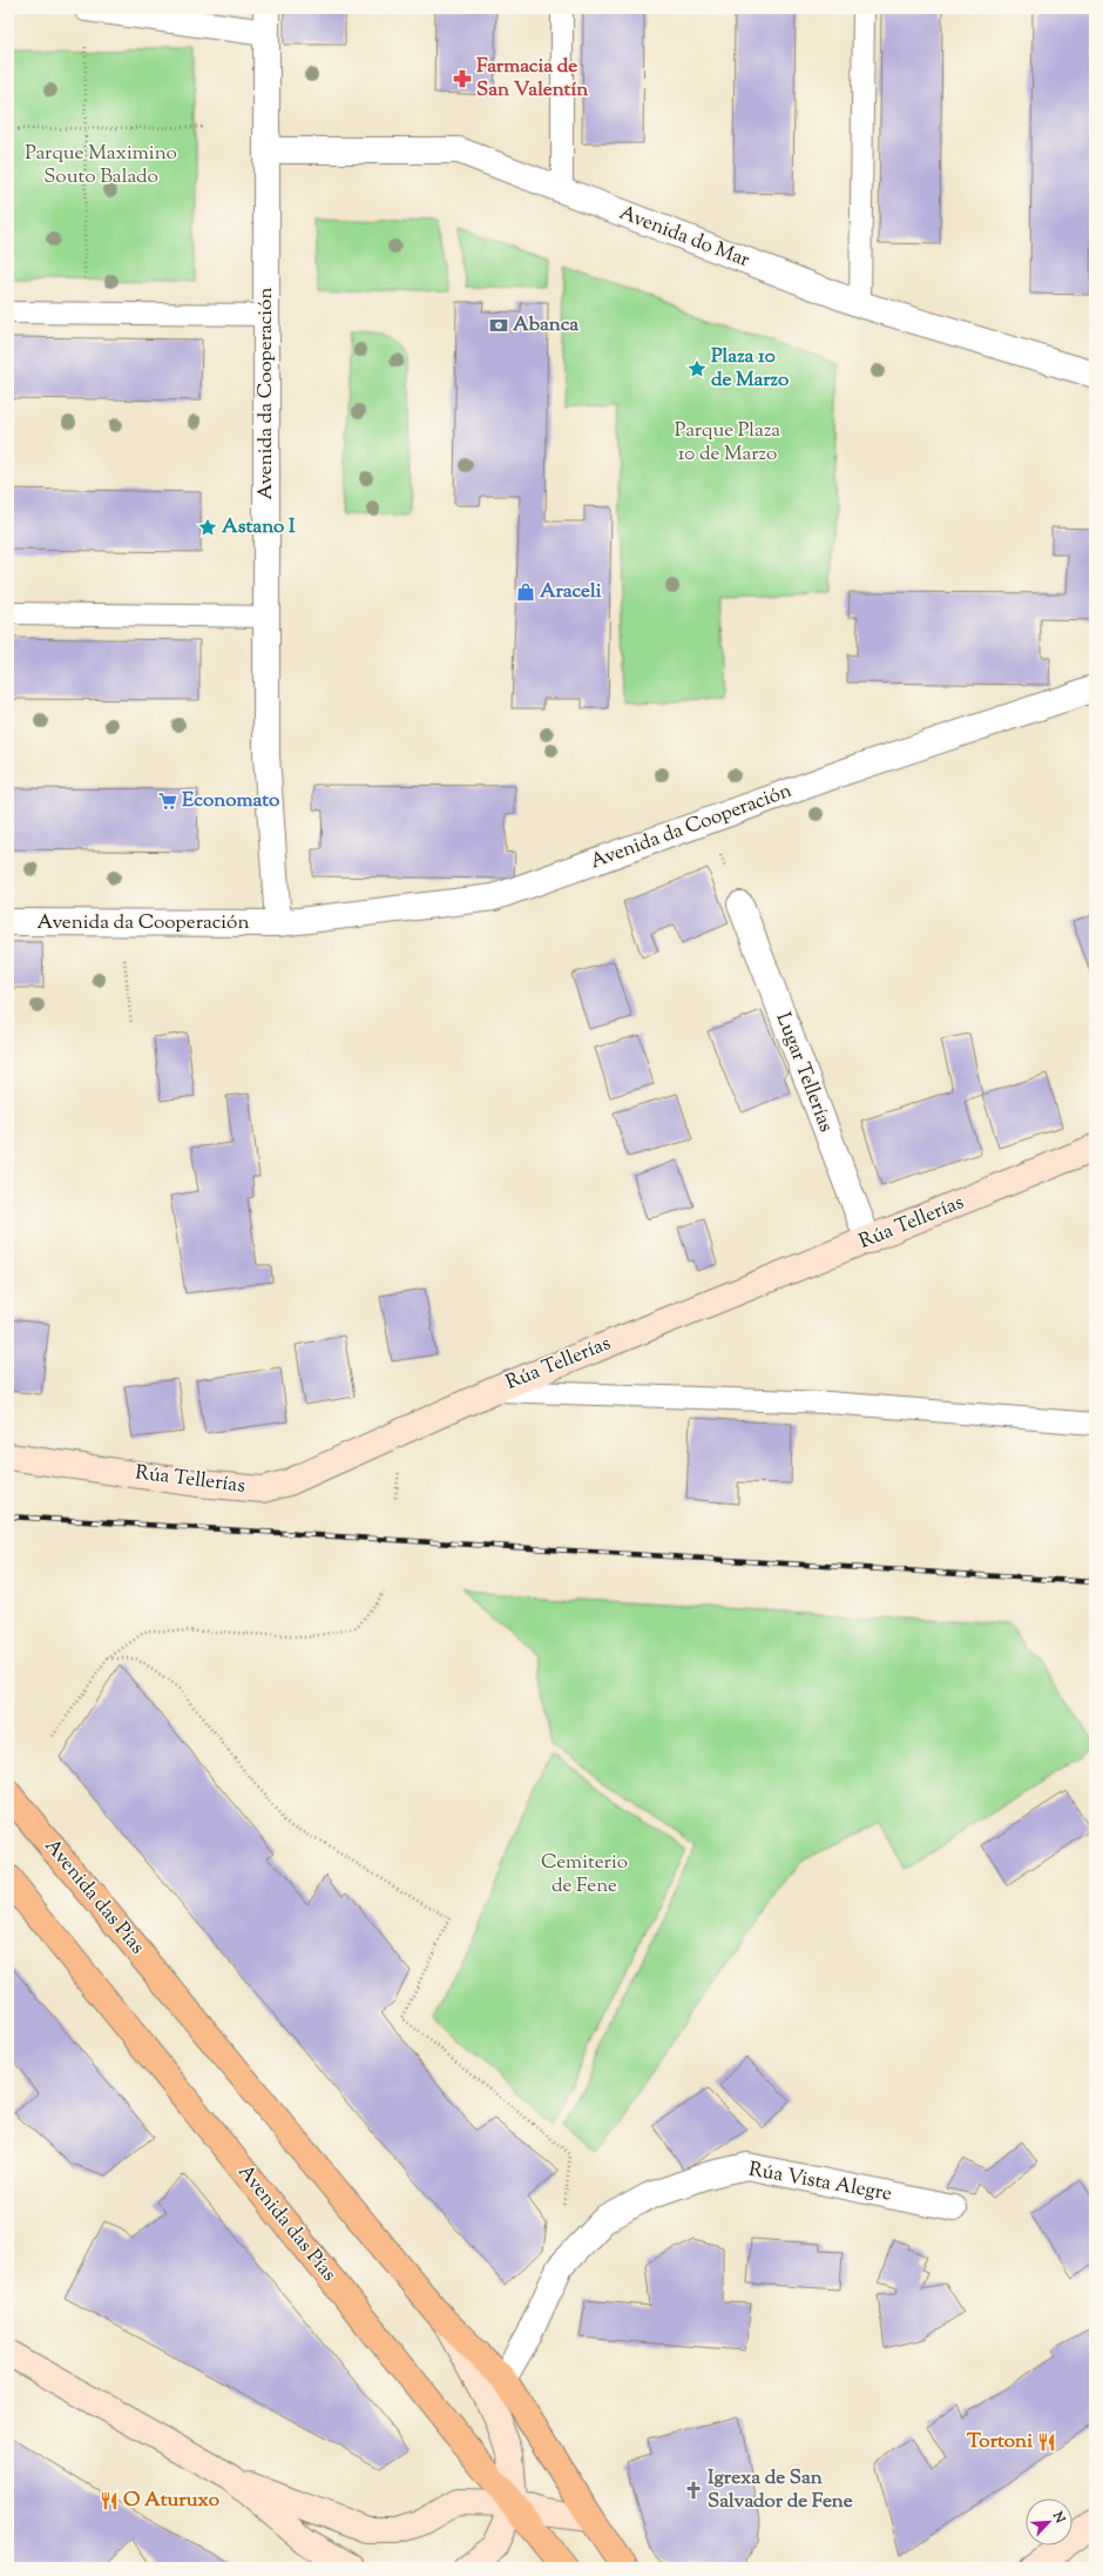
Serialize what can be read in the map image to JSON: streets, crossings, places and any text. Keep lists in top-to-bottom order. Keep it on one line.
{"streets":{"highway":["Avenida das Pías"],"street":["Avenida do Mar","Avenida da Cooperación","Lugar Tellerías","Rúa Tellerías","Rúa Vista Alegre"]},"crossings":[["Avenida do Mar","Avenida da Cooperación"],["Lugar Tellerías","Rúa Tellerías"],["Avenida das Pías","Rúa Vista Alegre"]],"parks":["Parque Maximino Souto Balado","Parque Plaza 10 de Marzo","Cemiterio de Fene"],"places":{"pharmacy":["Farmacia de San Valentín"],"bank":["Abanca"],"place":["Plaza 10 de Marzo","Astano I"],"shop":["Araceli"],"supermarket":["Economato"],"restaurant":["Tortoni","O Aturuxo"],"church":["Igrexa de San Salvador de Fene"]},"north":"top right"}
